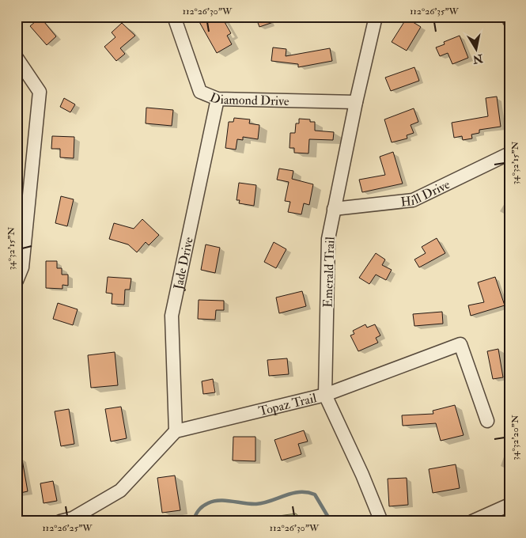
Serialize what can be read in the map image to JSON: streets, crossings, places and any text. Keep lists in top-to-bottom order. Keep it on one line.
{"streets":{"street":["Diamond Drive","Hill Drive","Jade Drive","Emerald Trail","Topaz Trail"]},"crossings":[["Diamond Drive","Jade Drive"],["Diamond Drive","Emerald Trail"],["Hill Drive","Emerald Trail"],["Jade Drive","Topaz Trail"],["Emerald Trail","Topaz Trail"]],"north":"bottom","coordinates":["112°26'30\"W","112°26'35\"W","34°32'15\"N","34°32'20\"N","112°26'25\"W"]}
